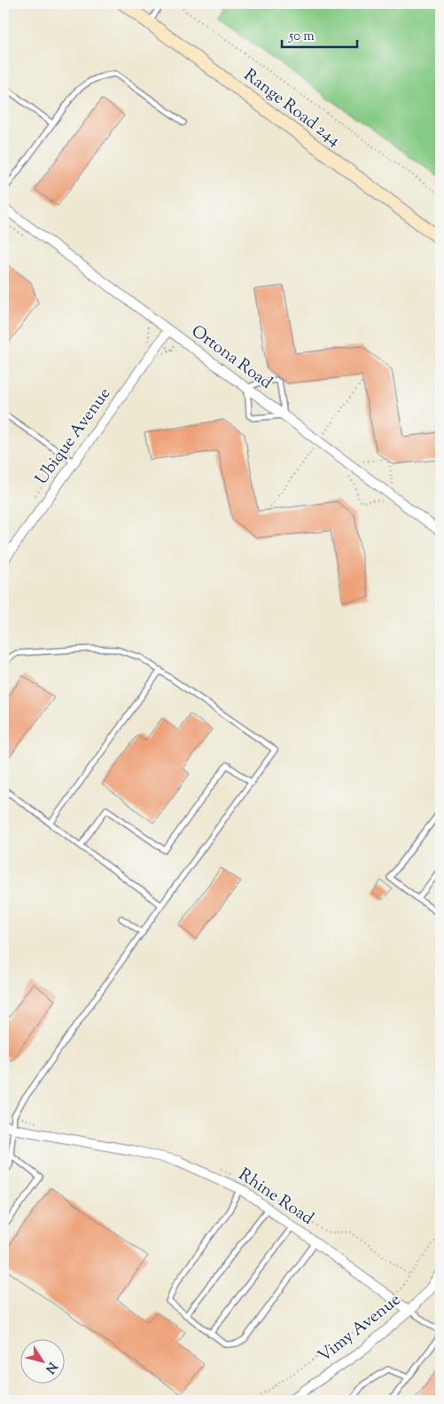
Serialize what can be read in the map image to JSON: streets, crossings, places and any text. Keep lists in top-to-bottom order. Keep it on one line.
{"streets":{"street":["Range Road 244","Ortona Road","Ubique Avenue","Rhine Road","Vimy Avenue"]},"crossings":[["Ortona Road","Ubique Avenue"],["Rhine Road","Vimy Avenue"]],"scale_bar":"50 m","north":"bottom right"}
